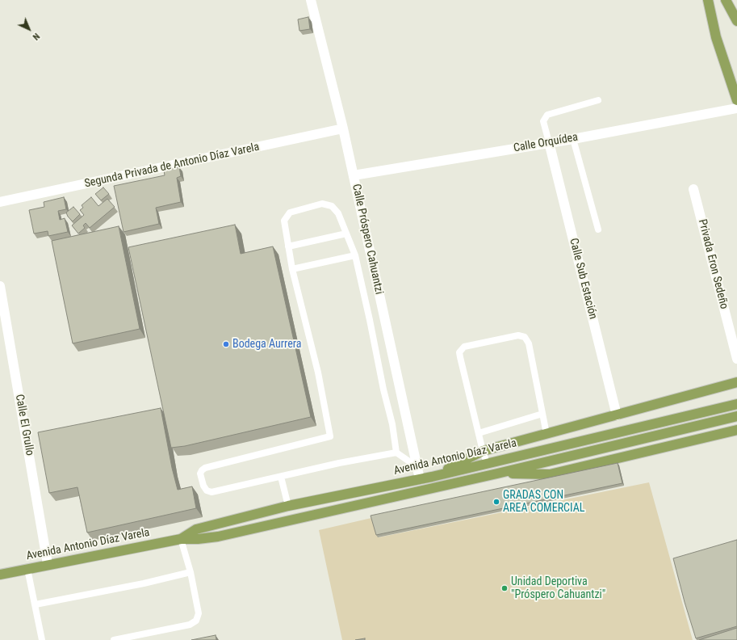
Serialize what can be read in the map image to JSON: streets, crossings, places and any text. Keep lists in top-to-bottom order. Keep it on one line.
{"streets":{"main road":["Avenida Antonio Díaz Varela"],"street":["Calle Orquídea","Segunda Privada de Antonio Díaz Varela","Calle Próspero Cahuantzi","Privada Eron Sedeño","Calle Sub Estación","Calle El Grullo"]},"crossings":[["Calle Orquídea","Calle Próspero Cahuantzi"],["Calle Orquídea","Calle Sub Estación"],["Segunda Privada de Antonio Díaz Varela","Calle Próspero Cahuantzi"],["Calle Próspero Cahuantzi","Avenida Antonio Díaz Varela"],["Calle El Grullo","Avenida Antonio Díaz Varela"]],"places":["Bodega Aurrera","GRADAS CON AREA COMERCIAL","Unidad Deportiva \"Próspero Cahuantzi\""],"north":"bottom right"}
